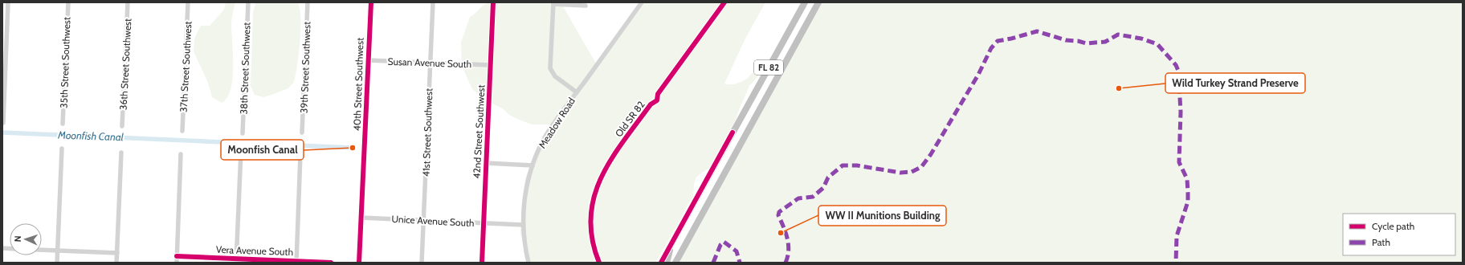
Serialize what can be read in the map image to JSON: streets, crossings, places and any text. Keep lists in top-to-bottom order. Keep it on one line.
{"streets":{"highway":["FL 82"],"street":["35th Street Southwest","Susan Avenue South","36th Street Southwest","37th Street Southwest","39th Street Southwest","38th Street Southwest","40th Street Southwest","Old SR 82","Meadow Road","42nd Street Southwest","41st Street Southwest","Unice Avenue South","Vera Avenue South"]},"crossings":[["Susan Avenue South","40th Street Southwest"],["Susan Avenue South","42nd Street Southwest"],["Susan Avenue South","41st Street Southwest"],["40th Street Southwest","Unice Avenue South"],["Meadow Road","Unice Avenue South"],["42nd Street Southwest","Unice Avenue South"],["41st Street Southwest","Unice Avenue South"]],"water":["Moonfish Canal"],"places":["Wild Turkey Strand Preserve","Moonfish Canal","WW II Munitions Building"],"legend":["Cycle path","Path"],"north":"left"}
